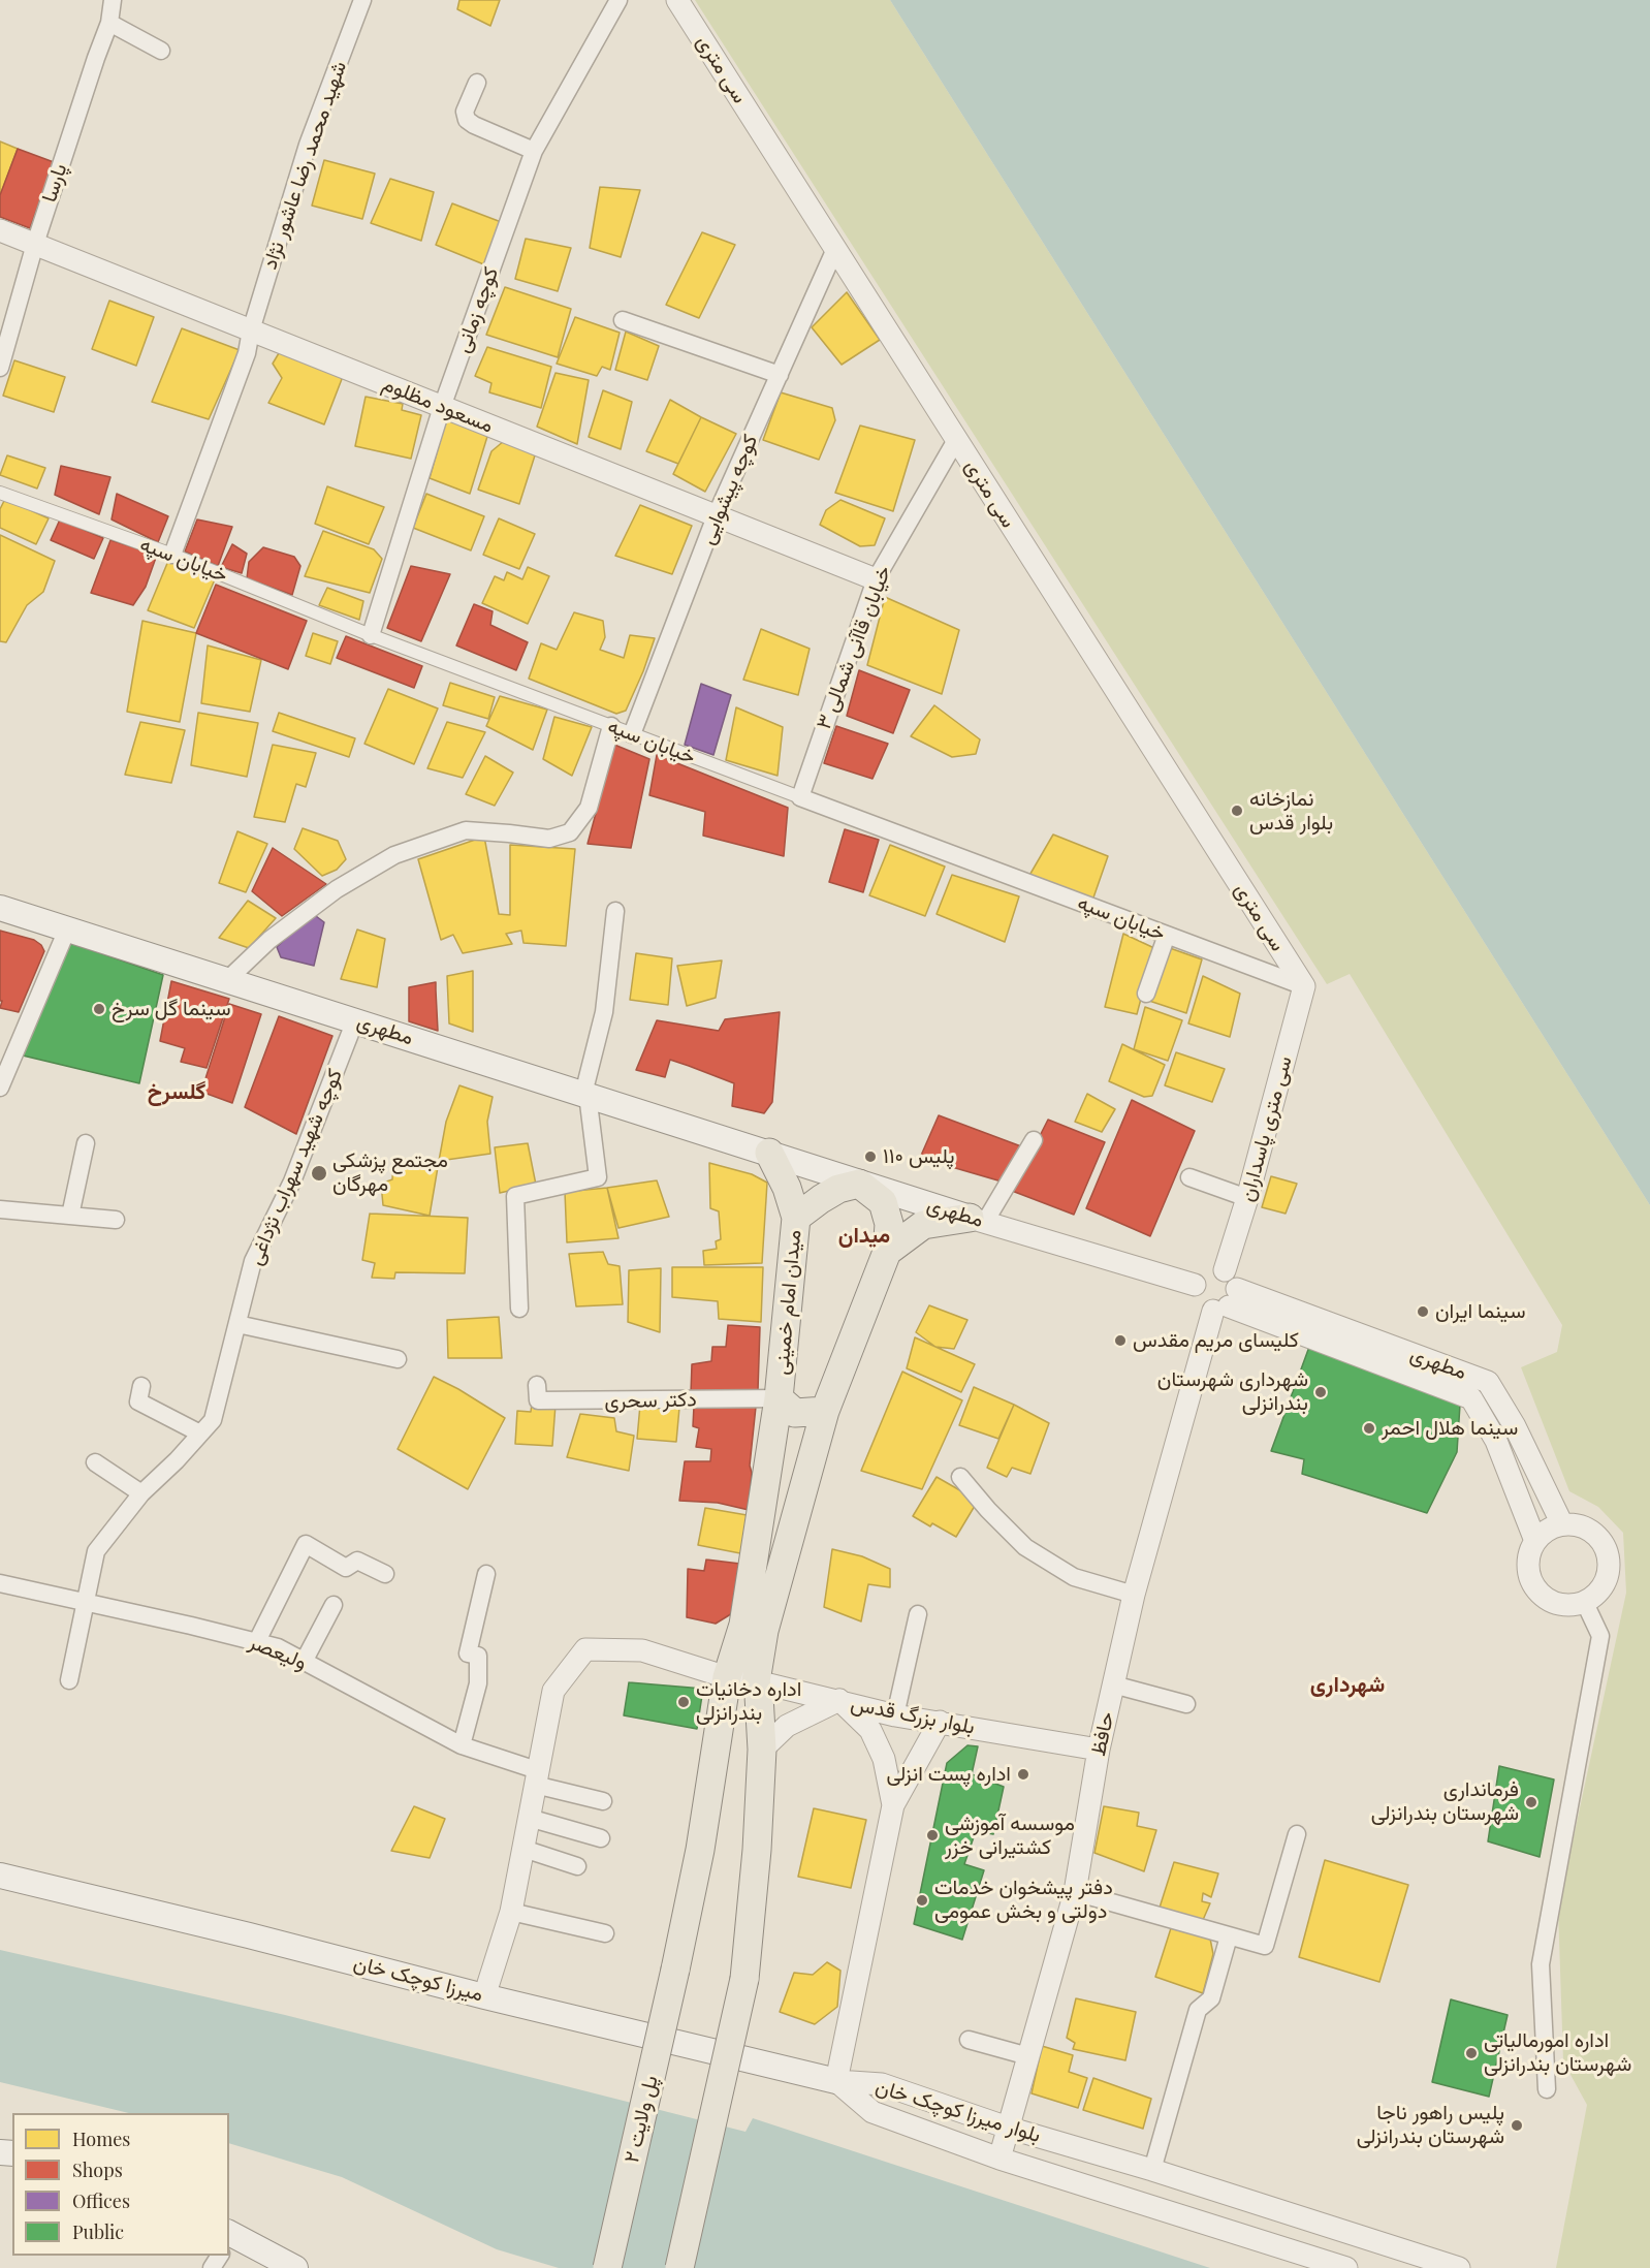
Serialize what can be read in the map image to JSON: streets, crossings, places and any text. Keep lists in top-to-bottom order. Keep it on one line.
{"streets":{"main road":["مطهری","میدان امام خمینی","میرزا کوچک خان","پل ولایت ۲"],"street":["سی متری","شهید محمد رضا عاشور نژاد","پارسا","کوچه زمانی","مسعود مظلوم","کوچه پیشوایی","خیابان سپه","خیابان قاآنی شمالی ۳","سی متری پاسداران","کوچه شهید سهراب نژداغی","دکتر سحری","ولیعصر","بلوار بزرگ قدس","حافظ","بلوار میرزا کوچک خان"]},"crossings":[["سی متری","کوچه پیشوایی"],["سی متری","خیابان سپه"],["سی متری","خیابان قاآنی شمالی ۳"],["سی متری","سی متری پاسداران"],["شهید محمد رضا عاشور نژاد","مسعود مظلوم"],["شهید محمد رضا عاشور نژاد","خیابان سپه"],["پارسا","مسعود مظلوم"],["کوچه زمانی","مسعود مظلوم"],["کوچه زمانی","خیابان سپه"],["مسعود مظلوم","کوچه پیشوایی"],["مسعود مظلوم","خیابان قاآنی شمالی ۳"],["کوچه پیشوایی","خیابان سپه"],["خیابان سپه","خیابان قاآنی شمالی ۳"],["خیابان سپه","سی متری پاسداران"],["مطهری","سی متری پاسداران"],["مطهری","کوچه شهید سهراب نژداغی"],["مطهری","میدان امام خمینی"],["مطهری","حافظ"],["سی متری پاسداران","حافظ"],["کوچه شهید سهراب نژداغی","ولیعصر"],["میدان امام خمینی","دکتر سحری"],["میدان امام خمینی","پل ولایت ۲"],["دکتر سحری","پل ولایت ۲"],["ولیعصر","بلوار بزرگ قدس"],["بلوار بزرگ قدس","حافظ"],["بلوار بزرگ قدس","پل ولایت ۲"],["حافظ","بلوار میرزا کوچک خان"],["میرزا کوچک خان","بلوار میرزا کوچک خان"]],"districts":["گلسرخ","میدان","شهرداری"],"places":["نمازخانه بلوار قدس","سینما گل سرخ","پلیس ۱۱۰","مجتمع پزشکی مهرگان","سینما ایران","کلیسای مریم مقدس","شهرداری شهرستان بندرانزلی","سینما هلال احمر","اداره دخانیات بندرانزلی","اداره پست انزلی","فرمانداری شهرستان بندرانزلی","موسسه آموزشی کشتیرانی خزر","دفتر پیشخوان خدمات دولتی و بخش عمومی","اداره امورمالیاتی شهرستان بندرانزلی","پلیس راهور ناجا شهرستان بندرانزلی"],"legend":["Homes","Shops","Offices","Public"]}
